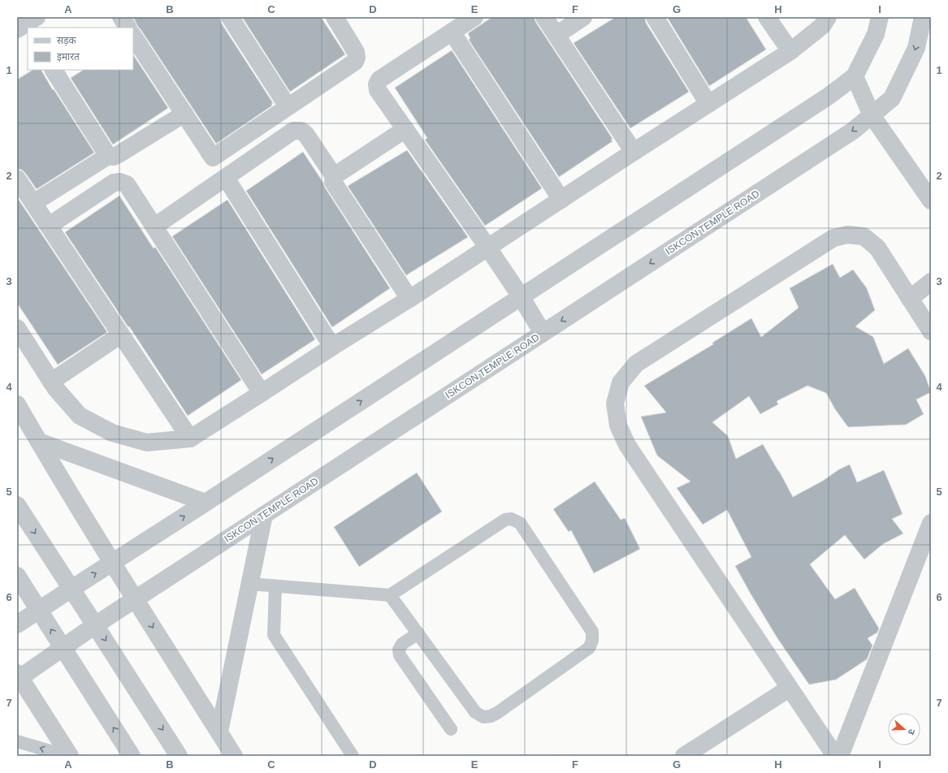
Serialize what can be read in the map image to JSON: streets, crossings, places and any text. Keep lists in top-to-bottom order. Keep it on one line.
{"streets":{"street":["ISKCON TEMPLE ROAD"]},"legend":["सड़क","इमारत"],"north":"right","grid":{"columns":["A","B","C","D","E","F","G","H","I"],"rows":["1","2","3","4","5","6","7"]}}
